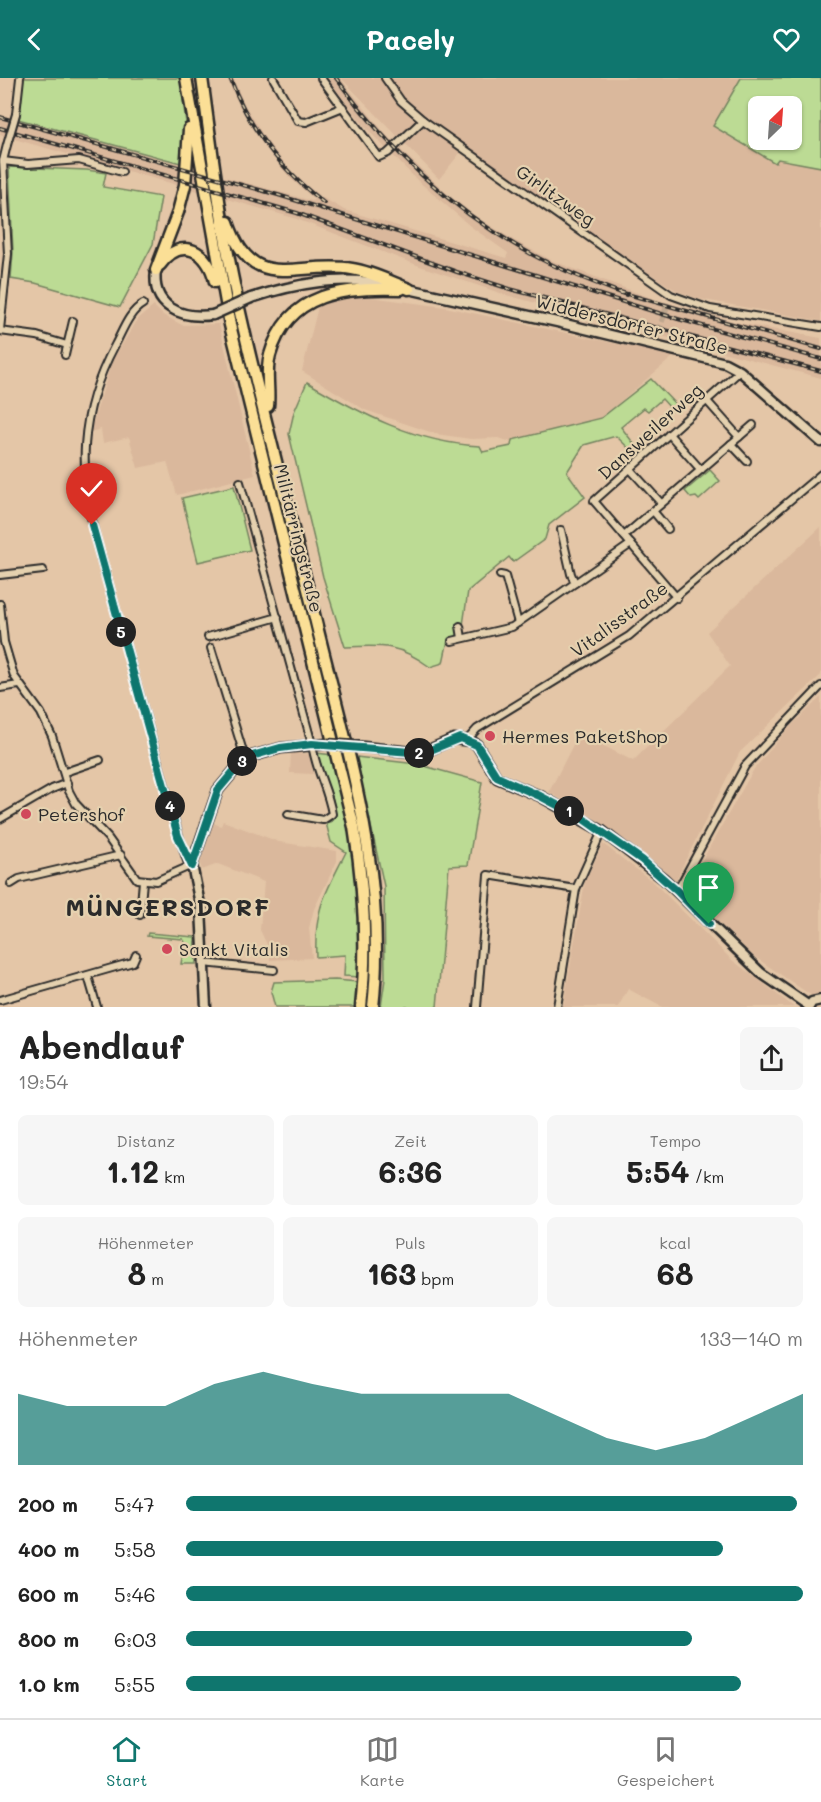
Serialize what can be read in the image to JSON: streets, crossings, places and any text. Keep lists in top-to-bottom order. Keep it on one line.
{"streets":{"highway":["Militärringstraße"],"street":["Girlitzweg","Widdersdorfer Straße","Dansweilerweg","Vitalisstraße"]},"crossings":[["Widdersdorfer Straße","Dansweilerweg"],["Dansweilerweg","Vitalisstraße"]],"districts":["MÜNGERSDORF"],"places":["Hermes PaketShop","Petershof","Sankt Vitalis"],"north":"top right","page":{"header":"Pacely","pins":["5","2","3","4","1"],"heading":["Abendlauf","19:54"],"stats":[["Distanz","1.12 km"],["Zeit","6:36"],["Tempo","5:54 /km"],["Höhenmeter","8 m"],["Puls","163 bpm"],["kcal","68"]],"chart":["Höhenmeter","133–140 m"],"list":[{"name":"200 m","note":"5:47"},{"name":"400 m","note":"5:58"},{"name":"600 m","note":"5:46"},{"name":"800 m","note":"6:03"},{"name":"1.0 km","note":"5:55"}],"tabs":["Start","Karte","Gespeichert"]}}
